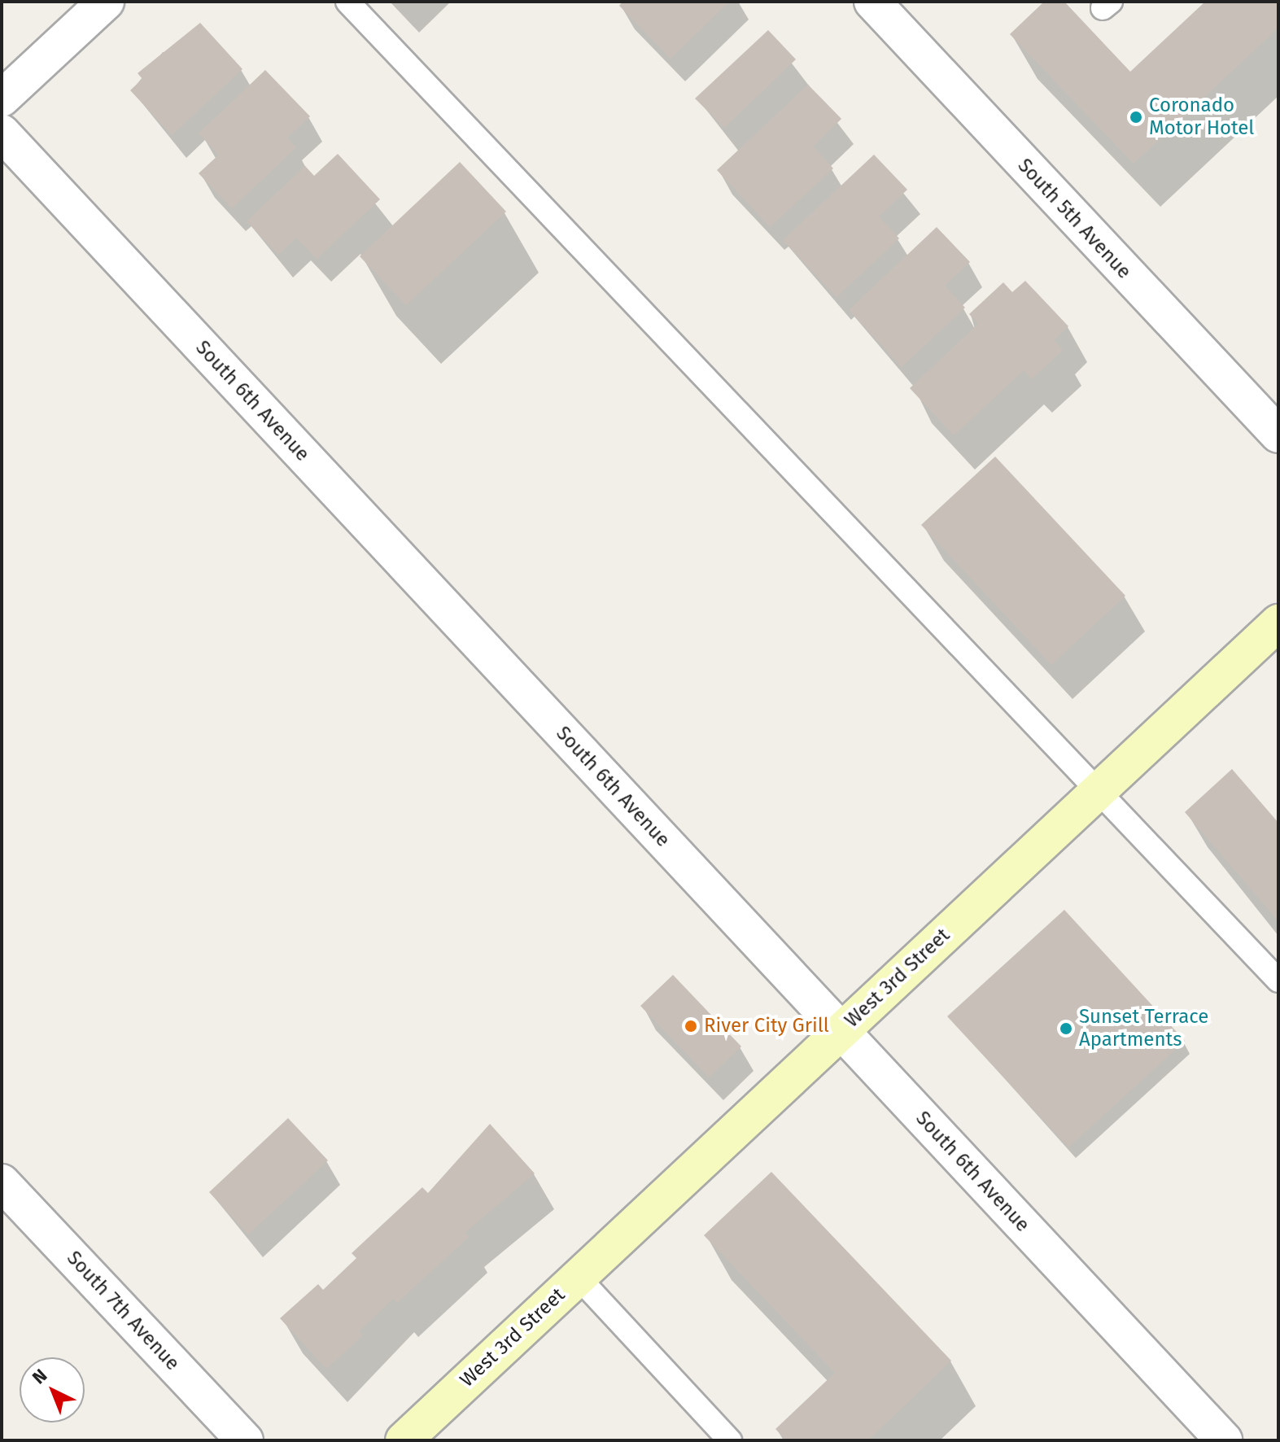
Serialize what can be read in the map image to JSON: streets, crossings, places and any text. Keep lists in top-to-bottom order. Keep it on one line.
{"streets":{"street":["South 5th Avenue","South 6th Avenue","West 3rd Street","South 7th Avenue"]},"crossings":[["South 6th Avenue","West 3rd Street"]],"places":["Coronado Motor Hotel","River City Grill","Sunset Terrace Apartments"],"north":"top left"}
